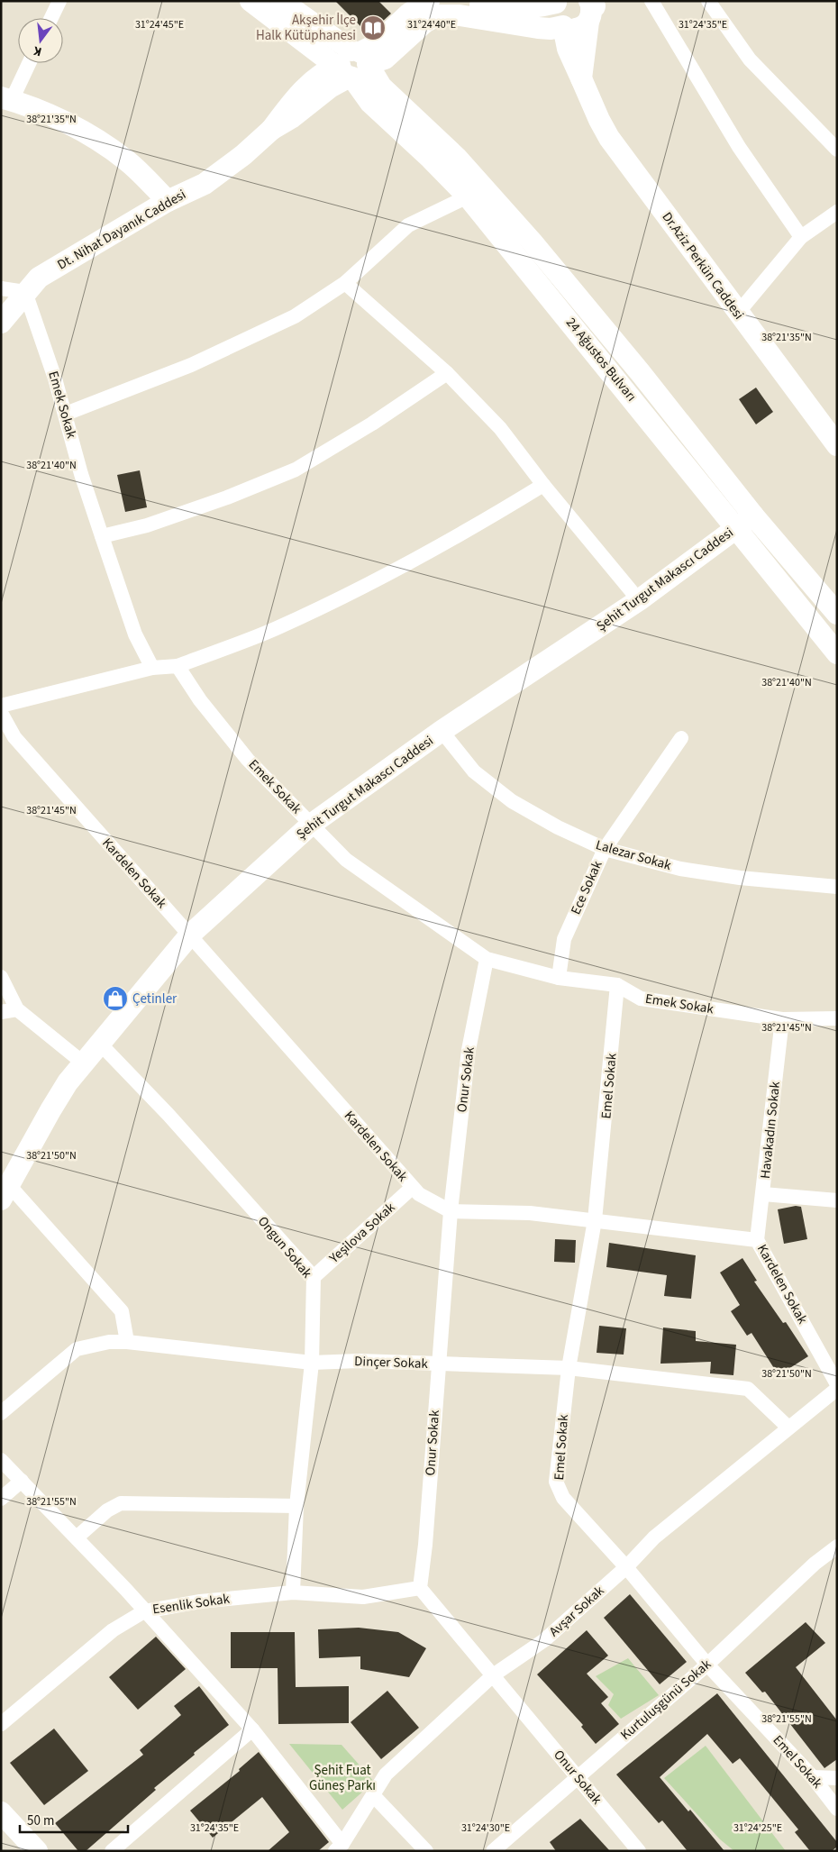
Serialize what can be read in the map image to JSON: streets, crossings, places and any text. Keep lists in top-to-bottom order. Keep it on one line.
{"streets":{"street":["Dt. Nihat Dayanık Caddesi","Dr.Aziz Perkün Caddesi","24 Ağustos Bulvarı","Emek Sokak","Şehit Turgut Makascı Caddesi","Lalezar Sokak","Kardelen Sokak","Ece Sokak","Onur Sokak","Emel Sokak","Havakadın Sokak","Yeşilova Sokak","Ongun Sokak","Dinçer Sokak","Esenlik Sokak","Avşar Sokak","Kurtuluşgünü Sokak"]},"crossings":[["Dt. Nihat Dayanık Caddesi","24 Ağustos Bulvarı"],["Dt. Nihat Dayanık Caddesi","Emek Sokak"],["24 Ağustos Bulvarı","Şehit Turgut Makascı Caddesi"],["Emek Sokak","Şehit Turgut Makascı Caddesi"],["Emek Sokak","Ece Sokak"],["Emek Sokak","Onur Sokak"],["Emek Sokak","Emel Sokak"],["Emek Sokak","Havakadın Sokak"],["Şehit Turgut Makascı Caddesi","Lalezar Sokak"],["Şehit Turgut Makascı Caddesi","Kardelen Sokak"],["Şehit Turgut Makascı Caddesi","Ongun Sokak"],["Lalezar Sokak","Ece Sokak"],["Kardelen Sokak","Onur Sokak"],["Kardelen Sokak","Emel Sokak"],["Kardelen Sokak","Havakadın Sokak"],["Kardelen Sokak","Yeşilova Sokak"],["Onur Sokak","Dinçer Sokak"],["Onur Sokak","Esenlik Sokak"],["Onur Sokak","Avşar Sokak"],["Onur Sokak","Kurtuluşgünü Sokak"],["Emel Sokak","Dinçer Sokak"],["Emel Sokak","Avşar Sokak"],["Emel Sokak","Kurtuluşgünü Sokak"],["Yeşilova Sokak","Ongun Sokak"],["Ongun Sokak","Dinçer Sokak"],["Ongun Sokak","Esenlik Sokak"],["Dinçer Sokak","Avşar Sokak"]],"parks":["Şehit Fuat Güneş Parkı"],"places":{"library":["Akşehir İlçe Halk Kütüphanesi"],"shop":["Çetinler"]},"scale_bar":"50 m","north":"bottom","coordinates":["31°24'45\"E","31°24'40\"E","31°24'35\"E","38°21'35\"N","38°21'40\"N","38°21'45\"N","38°21'50\"N","38°21'55\"N","31°24'30\"E","31°24'25\"E"]}
